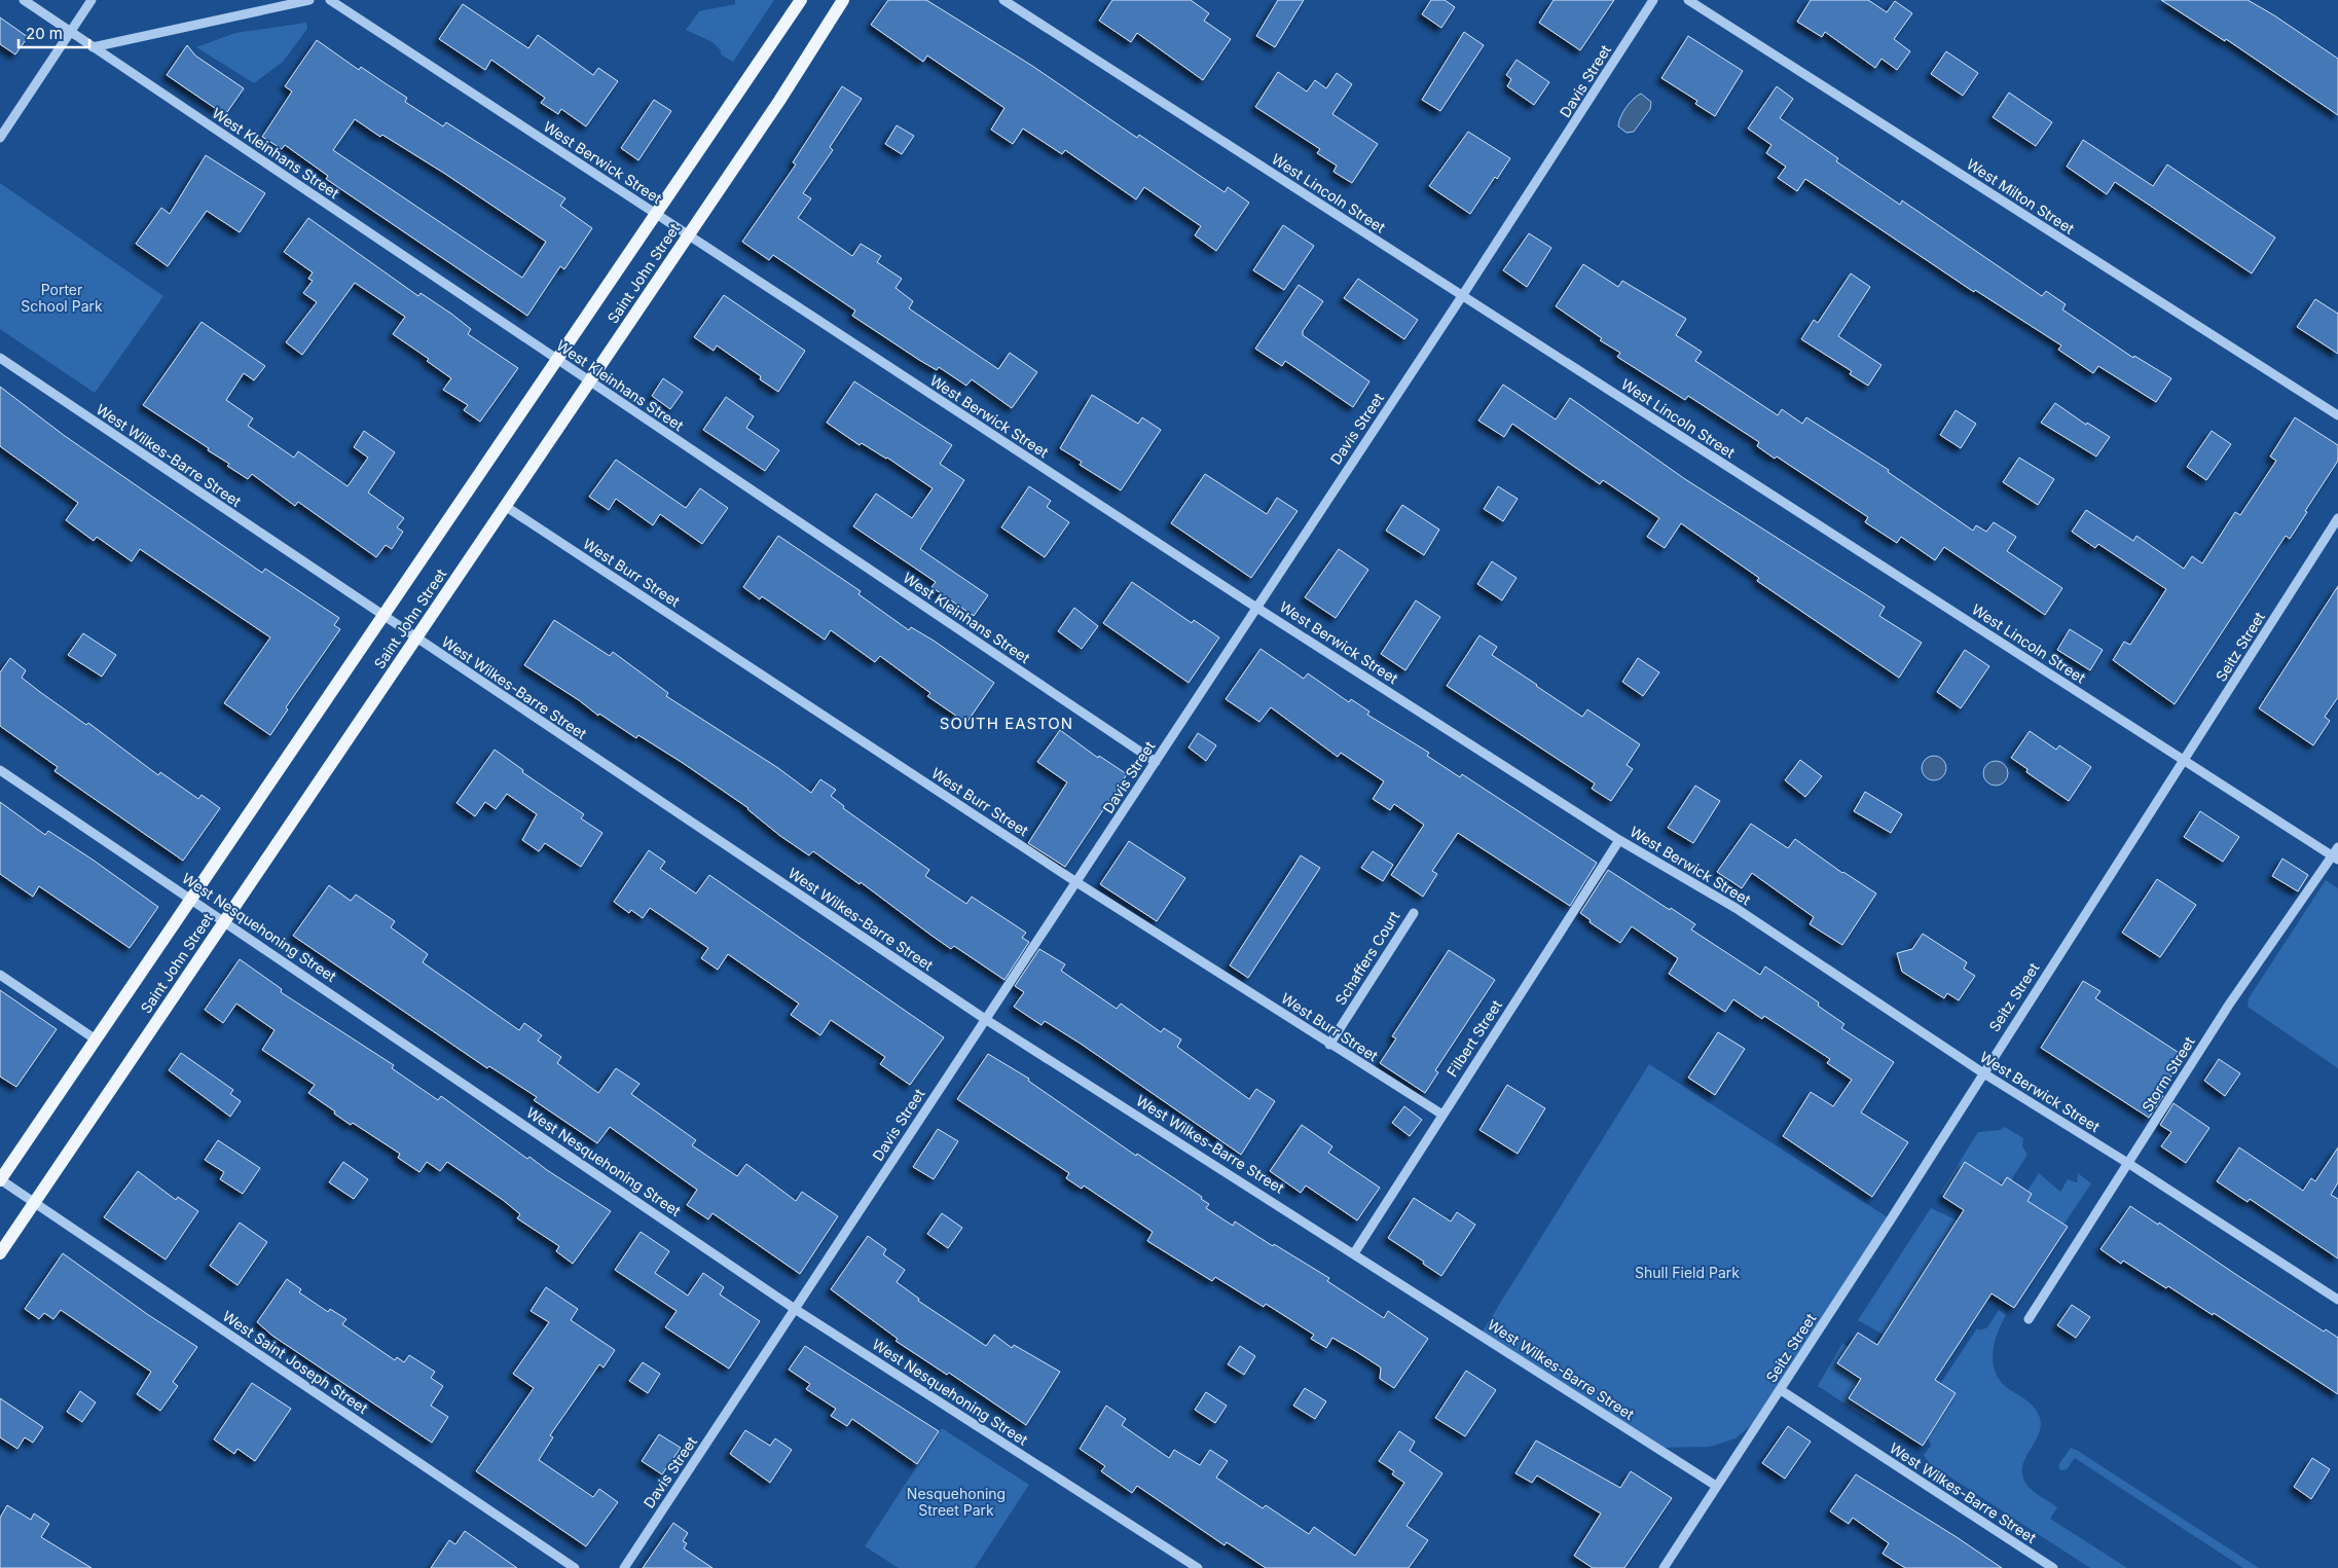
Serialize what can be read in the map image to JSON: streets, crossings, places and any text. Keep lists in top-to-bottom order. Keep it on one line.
{"streets":{"main road":["Saint John Street"],"street":["Davis Street","West Kleinhans Street","West Berwick Street","West Lincoln Street","West Milton Street","West Wilkes-Barre Street","West Burr Street","Seitz Street","West Nesquehoning Street","Schaffers Court","Filbert Street","Storm Street","West Saint Joseph Street"]},"crossings":[["Davis Street","West Kleinhans Street"],["Davis Street","West Berwick Street"],["Davis Street","West Lincoln Street"],["Davis Street","West Wilkes-Barre Street"],["Davis Street","West Burr Street"],["Davis Street","West Nesquehoning Street"],["West Kleinhans Street","Saint John Street"],["West Berwick Street","Saint John Street"],["West Berwick Street","Seitz Street"],["West Berwick Street","Filbert Street"],["West Berwick Street","Storm Street"],["West Lincoln Street","Seitz Street"],["West Lincoln Street","Storm Street"],["Saint John Street","West Wilkes-Barre Street"],["Saint John Street","West Burr Street"],["Saint John Street","West Nesquehoning Street"],["Saint John Street","West Saint Joseph Street"],["West Wilkes-Barre Street","Seitz Street"],["West Wilkes-Barre Street","Filbert Street"],["West Burr Street","Schaffers Court"],["West Burr Street","Filbert Street"]],"districts":["SOUTH EASTON"],"parks":["Porter School Park","Shull Field Park","Nesquehoning Street Park"],"scale_bar":"20 m"}
